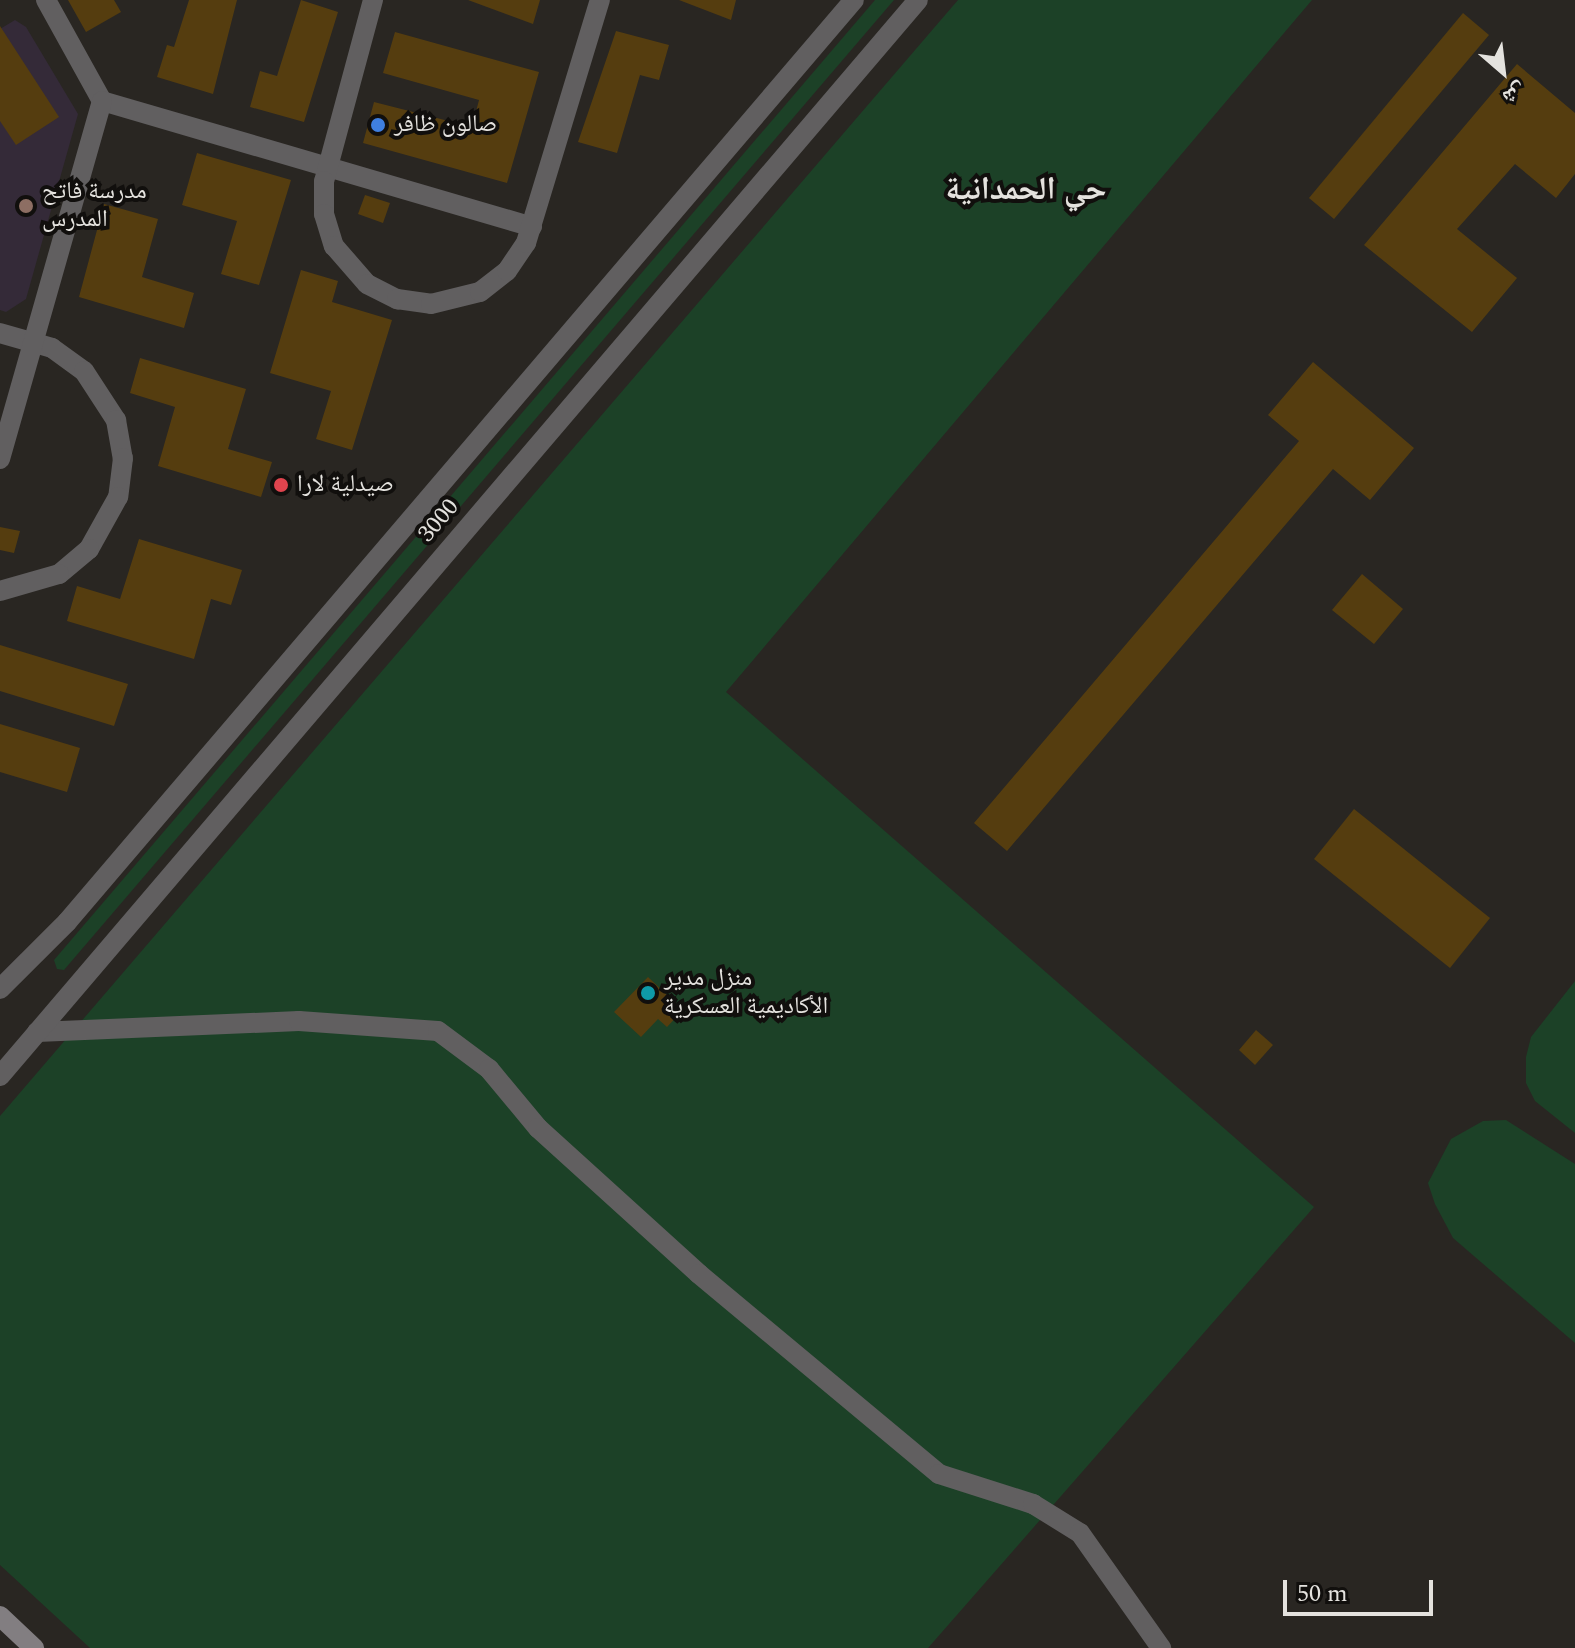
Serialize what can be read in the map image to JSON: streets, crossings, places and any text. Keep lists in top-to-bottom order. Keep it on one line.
{"streets":{"street":["3000"]},"districts":["حي الحمدانية"],"places":["صالون ظافر","مدرسة فاتح المدرس","صيدلية لارا","منزل مدير الأكاديمية العسكرية"],"scale_bar":"50 m","north":"bottom right"}
